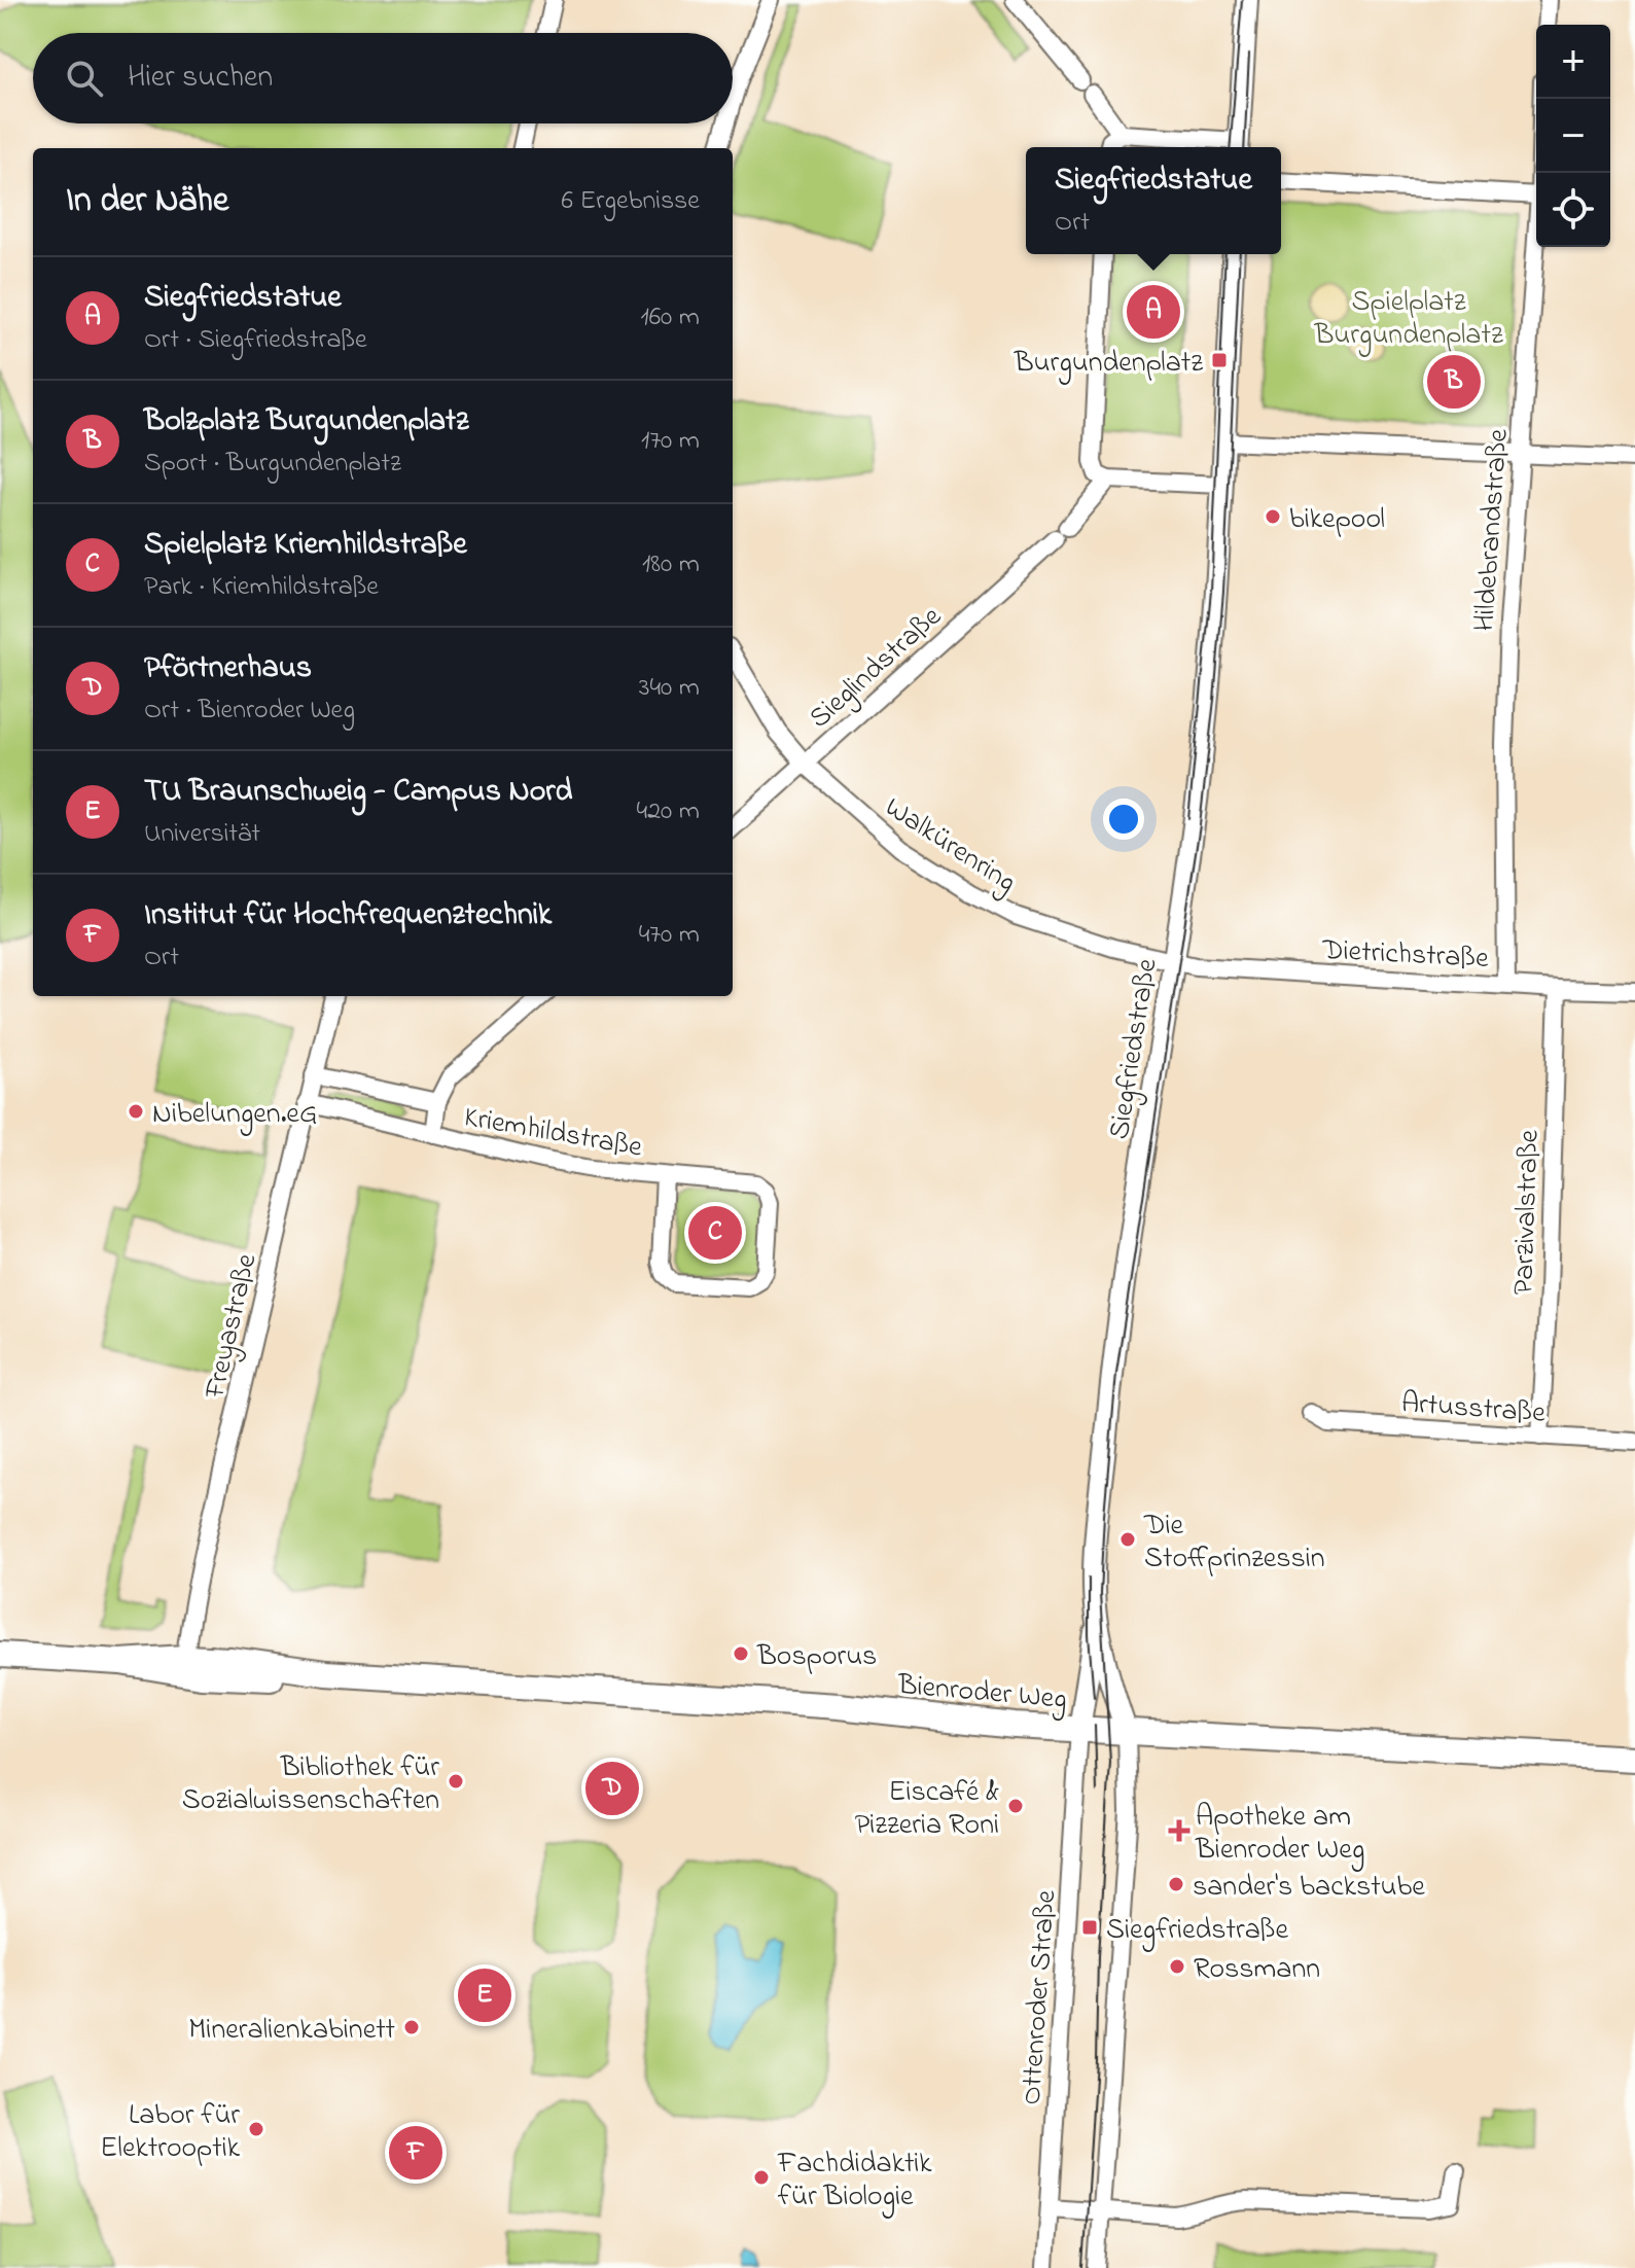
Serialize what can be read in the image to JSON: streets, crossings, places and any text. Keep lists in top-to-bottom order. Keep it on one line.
{"streets":{"main road":["Bienroder Weg"],"street":["Hildebrandstraße","Sieglindstraße","Walkürenring","Dietrichstraße","Siegfriedstraße","Kriemhildstraße","Parzivalstraße","Freyastraße","Artusstraße","Ottenroder Straße"]},"crossings":[["Hildebrandstraße","Dietrichstraße"],["Sieglindstraße","Walkürenring"],["Walkürenring","Dietrichstraße"],["Walkürenring","Siegfriedstraße"],["Dietrichstraße","Siegfriedstraße"],["Dietrichstraße","Parzivalstraße"],["Siegfriedstraße","Bienroder Weg"],["Siegfriedstraße","Ottenroder Straße"],["Kriemhildstraße","Freyastraße"],["Parzivalstraße","Artusstraße"],["Freyastraße","Bienroder Weg"],["Bienroder Weg","Ottenroder Straße"]],"parks":["Spielplatz Burgundenplatz"],"places":{"transit":["Burgundenplatz","Siegfriedstraße"],"other":["bikepool","Nibelungen.eG","Die Stoffprinzessin","Bosporus","Bibliothek für Sozialwissenschaften","Eiscafé & Pizzeria Roni","sander's backstube","Rossmann","Mineralienkabinett","Labor für Elektrooptik","Fachdidaktik für Biologie"],"health":["Apotheke am Bienroder Weg"]},"page":{"map_buttons":["+","−"],"search":"Hier suchen","popup":["Siegfriedstatue","Ort"],"heading":["In der Nähe","6 Ergebnisse"],"list":[{"mark":"A","name":"Siegfriedstatue","note":"Ort · Siegfriedstraße","value":"160 m"},{"mark":"B","name":"Bolzplatz Burgundenplatz","note":"Sport · Burgundenplatz","value":"170 m"},{"mark":"C","name":"Spielplatz Kriemhildstraße","note":"Park · Kriemhildstraße","value":"180 m"},{"mark":"D","name":"Pförtnerhaus","note":"Ort · Bienroder Weg","value":"340 m"},{"mark":"E","name":"TU Braunschweig - Campus Nord","note":"Universität","value":"420 m"},{"mark":"F","name":"Institut für Hochfrequenztechnik","note":"Ort","value":"470 m"}],"pins":["A","B","C","D","E","F"]}}
